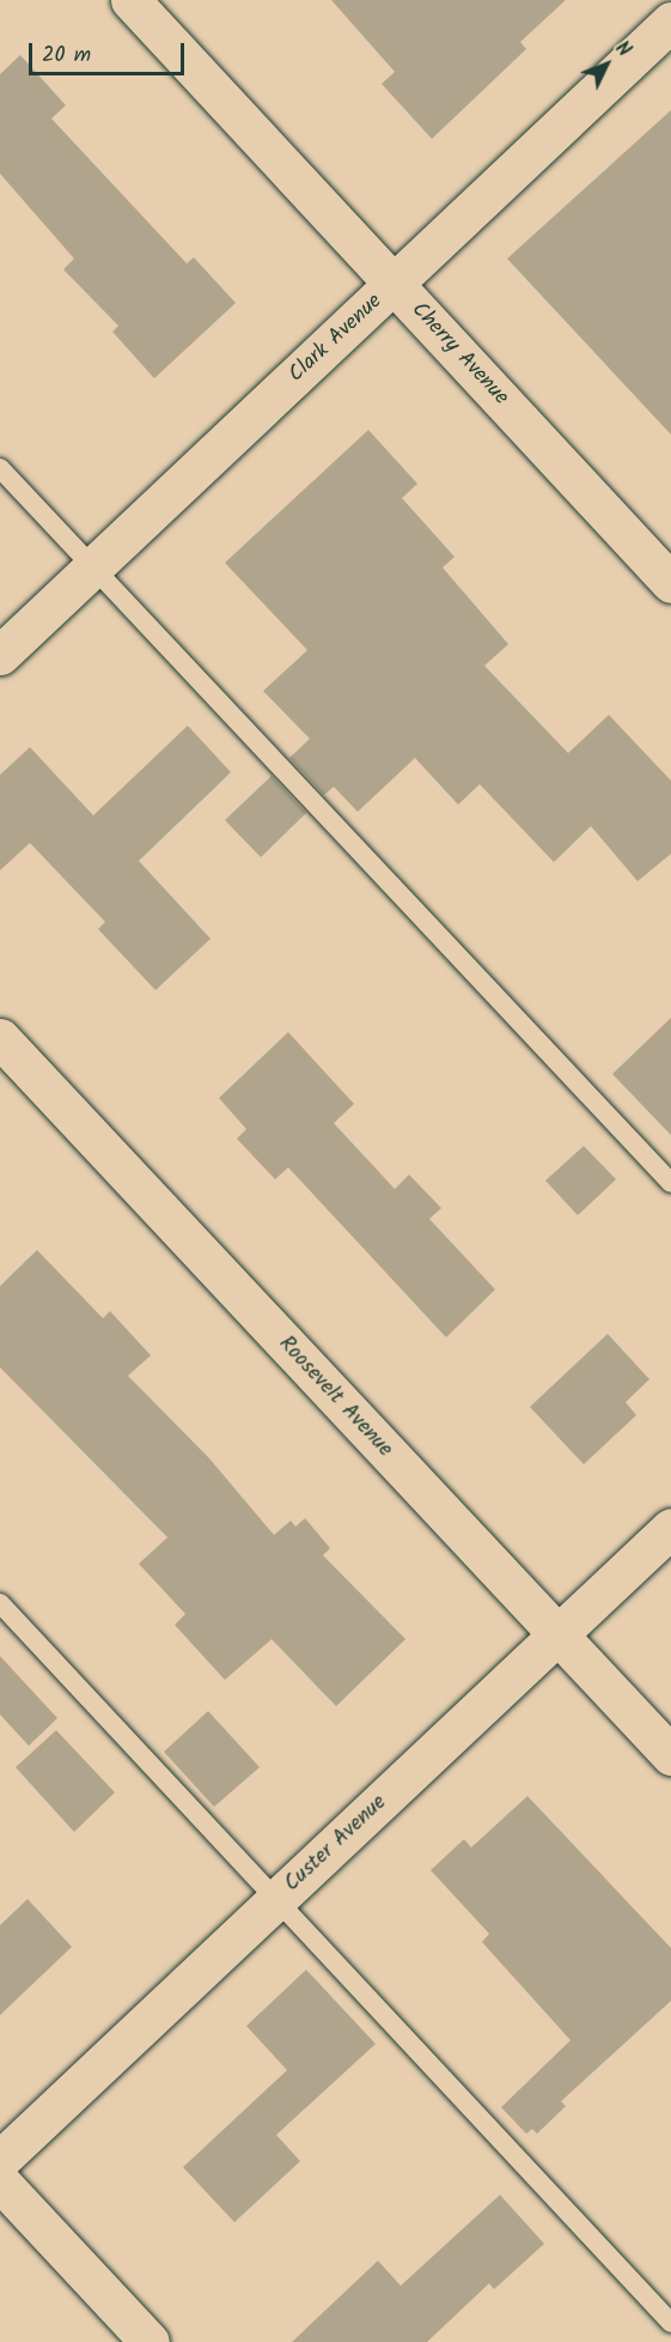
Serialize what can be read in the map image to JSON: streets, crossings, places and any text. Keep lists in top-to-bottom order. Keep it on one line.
{"streets":{"street":["Clark Avenue","Cherry Avenue","Roosevelt Avenue","Custer Avenue"]},"crossings":[["Clark Avenue","Cherry Avenue"],["Roosevelt Avenue","Custer Avenue"]],"scale_bar":"20 m","north":"top right"}
